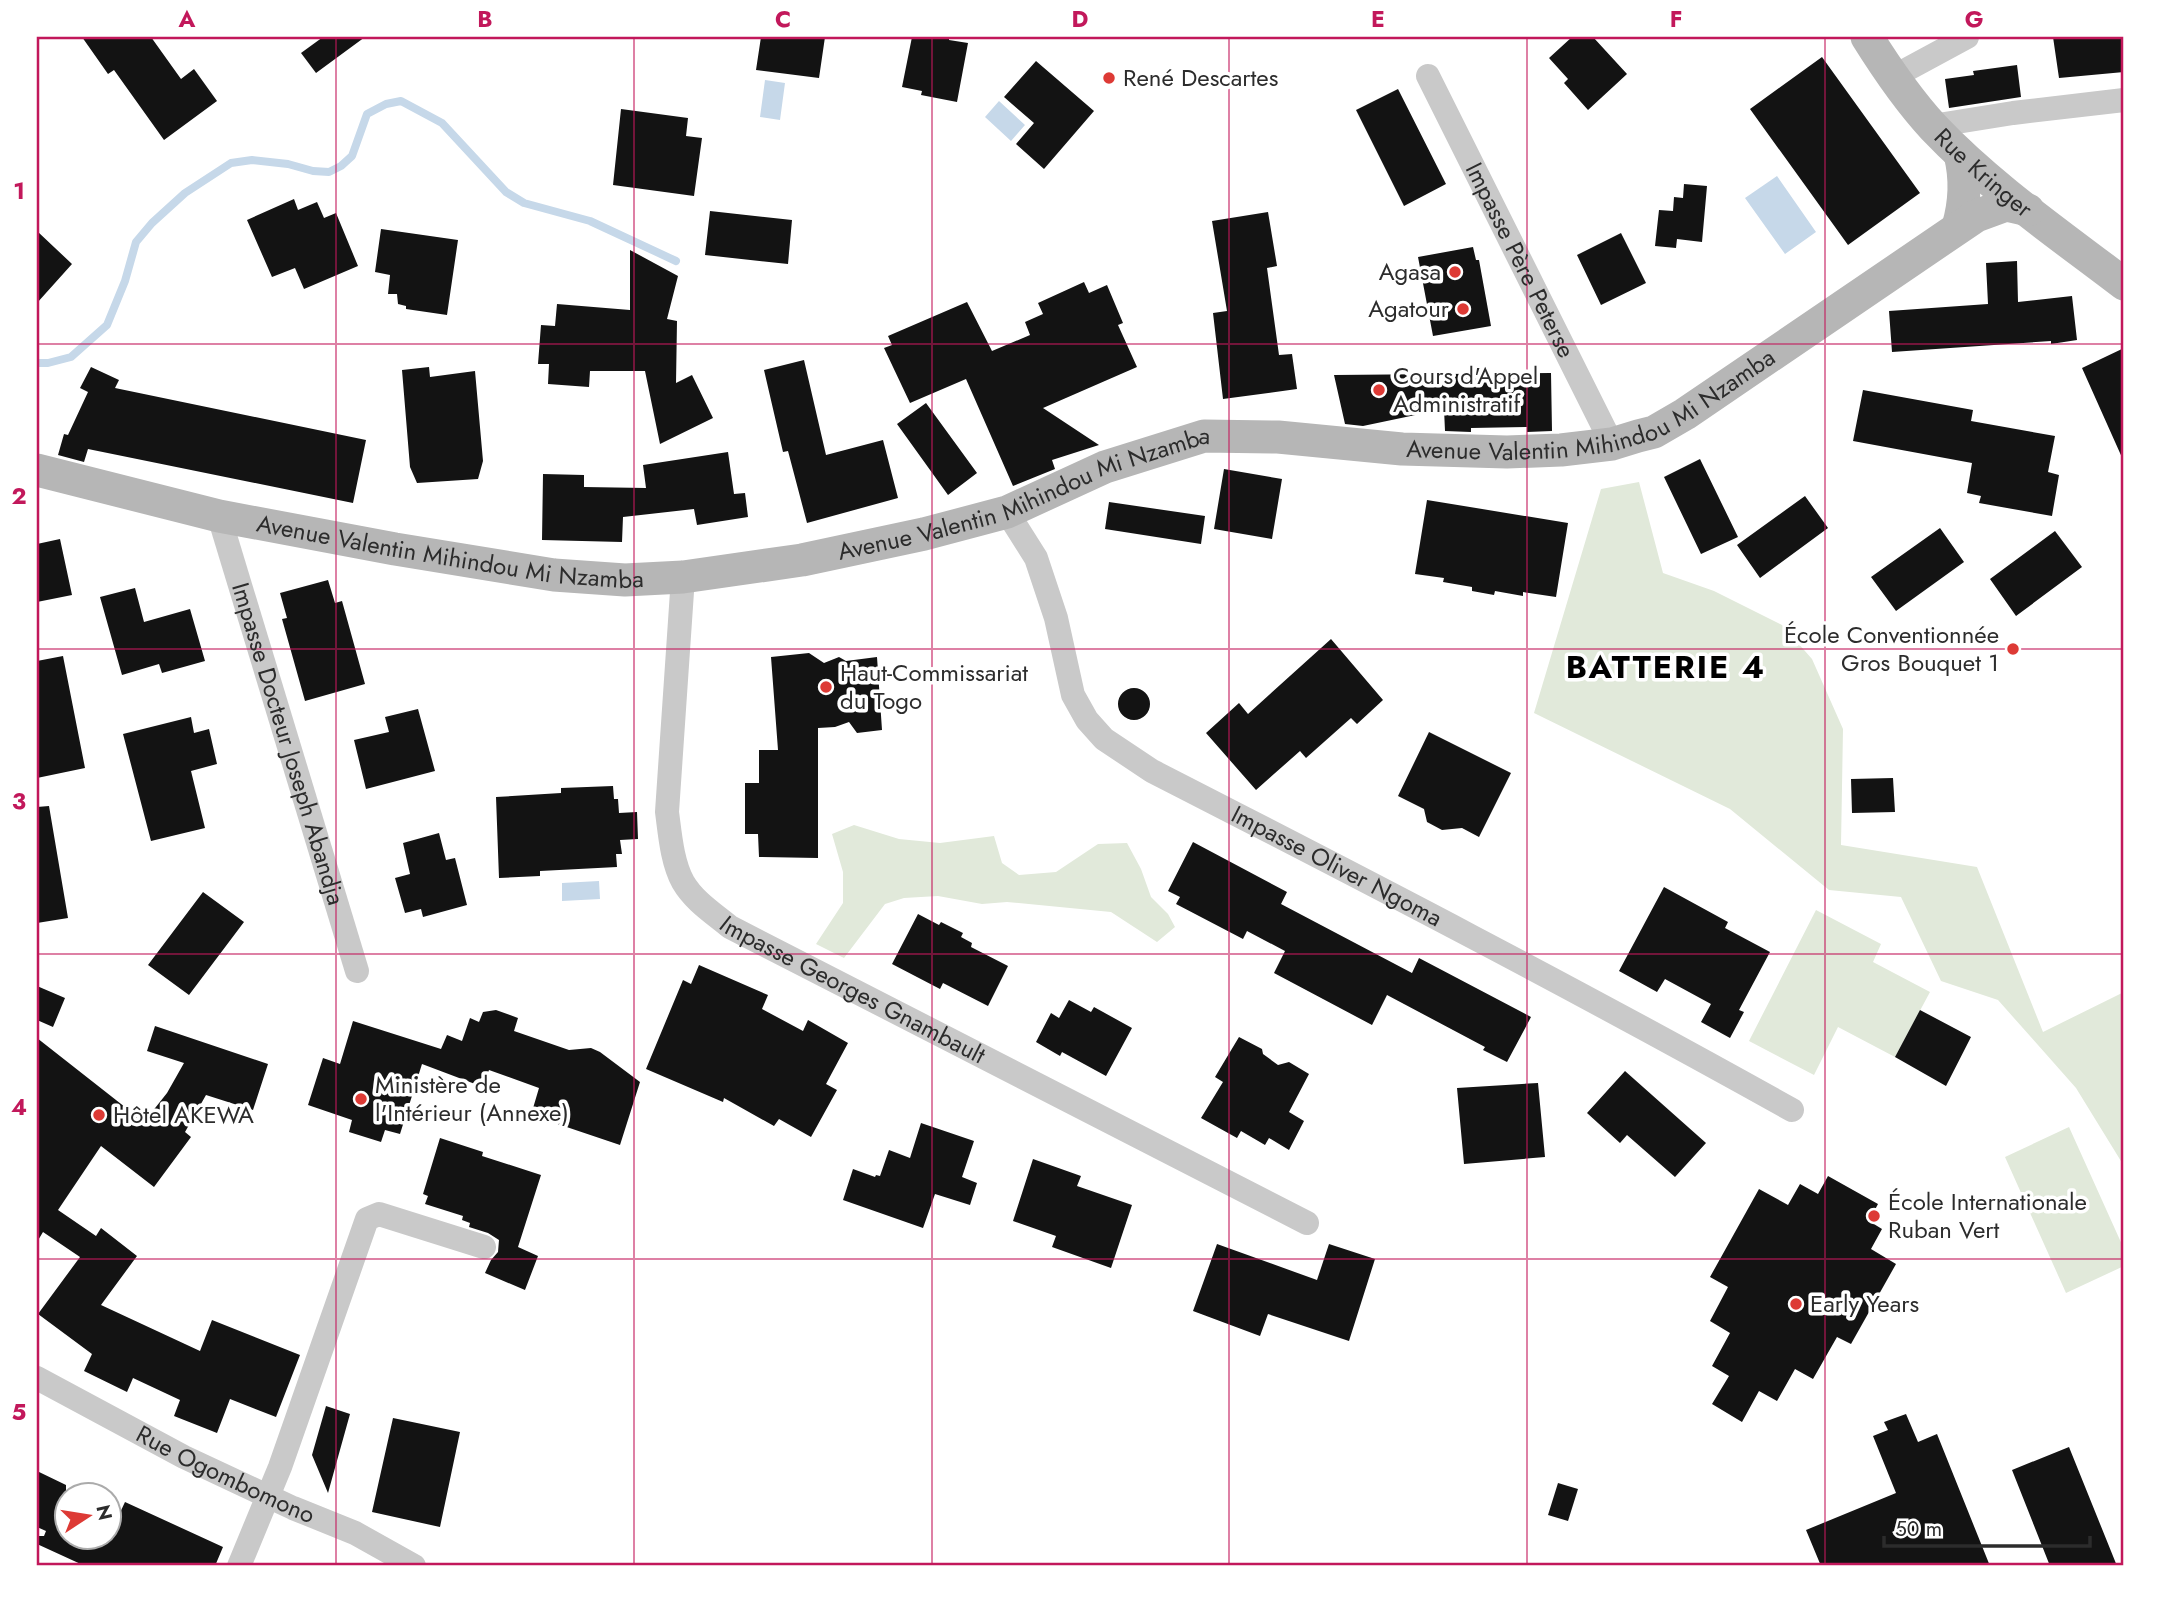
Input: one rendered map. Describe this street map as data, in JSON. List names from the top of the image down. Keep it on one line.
{"streets":{"street":["Rue Kringer","Impasse Père Peterse","Avenue Valentin Mihindou Mi Nzamba","Impasse Docteur Joseph Abandja","Impasse Oliver Ngoma","Impasse Georges Gnambault","Rue Ogombomono"]},"crossings":[["Rue Kringer","Avenue Valentin Mihindou Mi Nzamba"],["Impasse Père Peterse","Avenue Valentin Mihindou Mi Nzamba"],["Avenue Valentin Mihindou Mi Nzamba","Impasse Docteur Joseph Abandja"],["Avenue Valentin Mihindou Mi Nzamba","Impasse Oliver Ngoma"],["Avenue Valentin Mihindou Mi Nzamba","Impasse Georges Gnambault"]],"districts":["BATTERIE 4"],"places":["René Descartes","Agasa","Agatour","Cours d'Appel Administratif","École Conventionnée Gros Bouquet 1","Haut-Commissariat du Togo","Ministère de l'Intérieur (Annexe)","Hôtel AKEWA","École Internationale Ruban Vert","Early Years"],"scale_bar":"50 m","north":"right","grid":{"columns":["A","B","C","D","E","F","G"],"rows":["1","2","3","4","5"]}}
